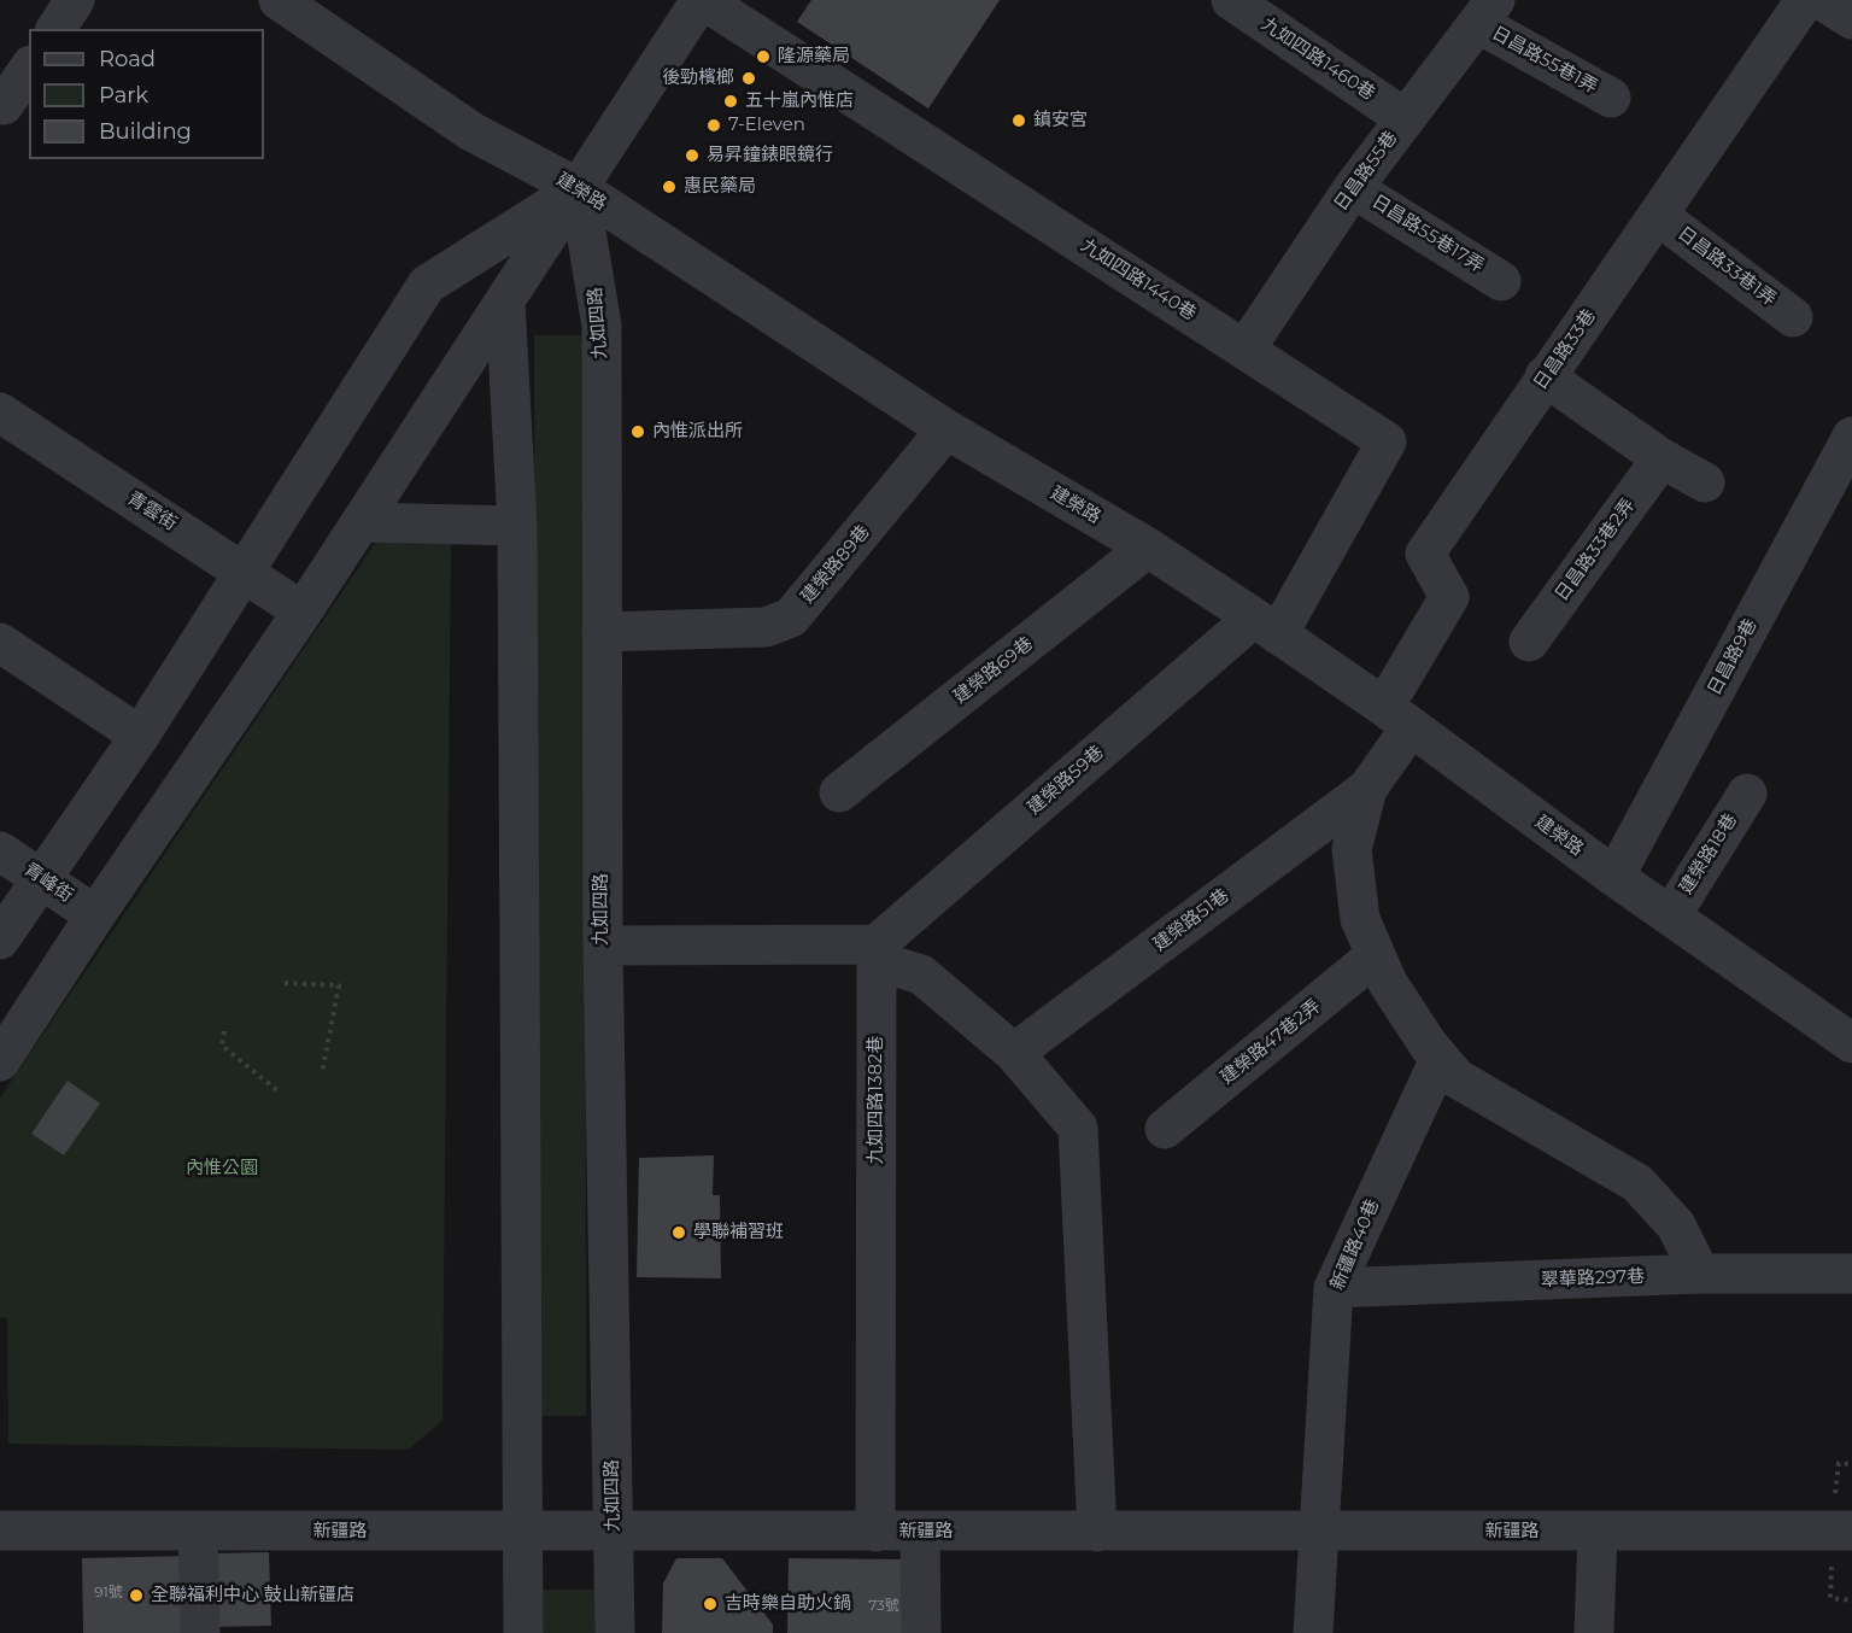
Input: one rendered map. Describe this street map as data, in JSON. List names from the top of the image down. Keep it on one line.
{"streets":{"street":["九如四路1460巷","日昌路55巷1弄","日昌路55巷","建榮路","日昌路55巷17弄","日昌路33巷1弄","九如四路1440巷","九如四路","日昌路33巷","青雲街","日昌路33巷2弄","建榮路89巷","日昌路9巷","建榮路69巷","建榮路59巷","建榮路18巷","青峰街","建榮路51巷","建榮路47巷2弄","九如四路1382巷","新疆路40巷","翠華路297巷","新疆路"]},"crossings":[["九如四路1460巷","日昌路55巷"],["日昌路55巷1弄","日昌路55巷"],["日昌路55巷","日昌路55巷17弄"],["日昌路55巷","九如四路1440巷"],["建榮路","九如四路1440巷"],["建榮路","九如四路"],["建榮路","日昌路33巷"],["建榮路","建榮路89巷"],["建榮路","日昌路9巷"],["建榮路","建榮路69巷"],["建榮路","建榮路59巷"],["建榮路","建榮路18巷"],["日昌路33巷1弄","日昌路33巷"],["九如四路1440巷","建榮路59巷"],["九如四路","建榮路89巷"],["九如四路","新疆路"],["建榮路59巷","九如四路1382巷"],["九如四路1382巷","新疆路"],["新疆路40巷","翠華路297巷"],["新疆路40巷","新疆路"]],"parks":["內惟公園"],"places":["隆源藥局","後勁檳榔","五十嵐內惟店","鎮安宮","7-Eleven","易昇鐘錶眼鏡行","惠民藥局","內惟派出所","學聯補習班","全聯福利中心 鼓山新疆店","吉時樂自助火鍋"],"house_numbers":["91號","73號"],"legend":["Road","Park","Building"]}
